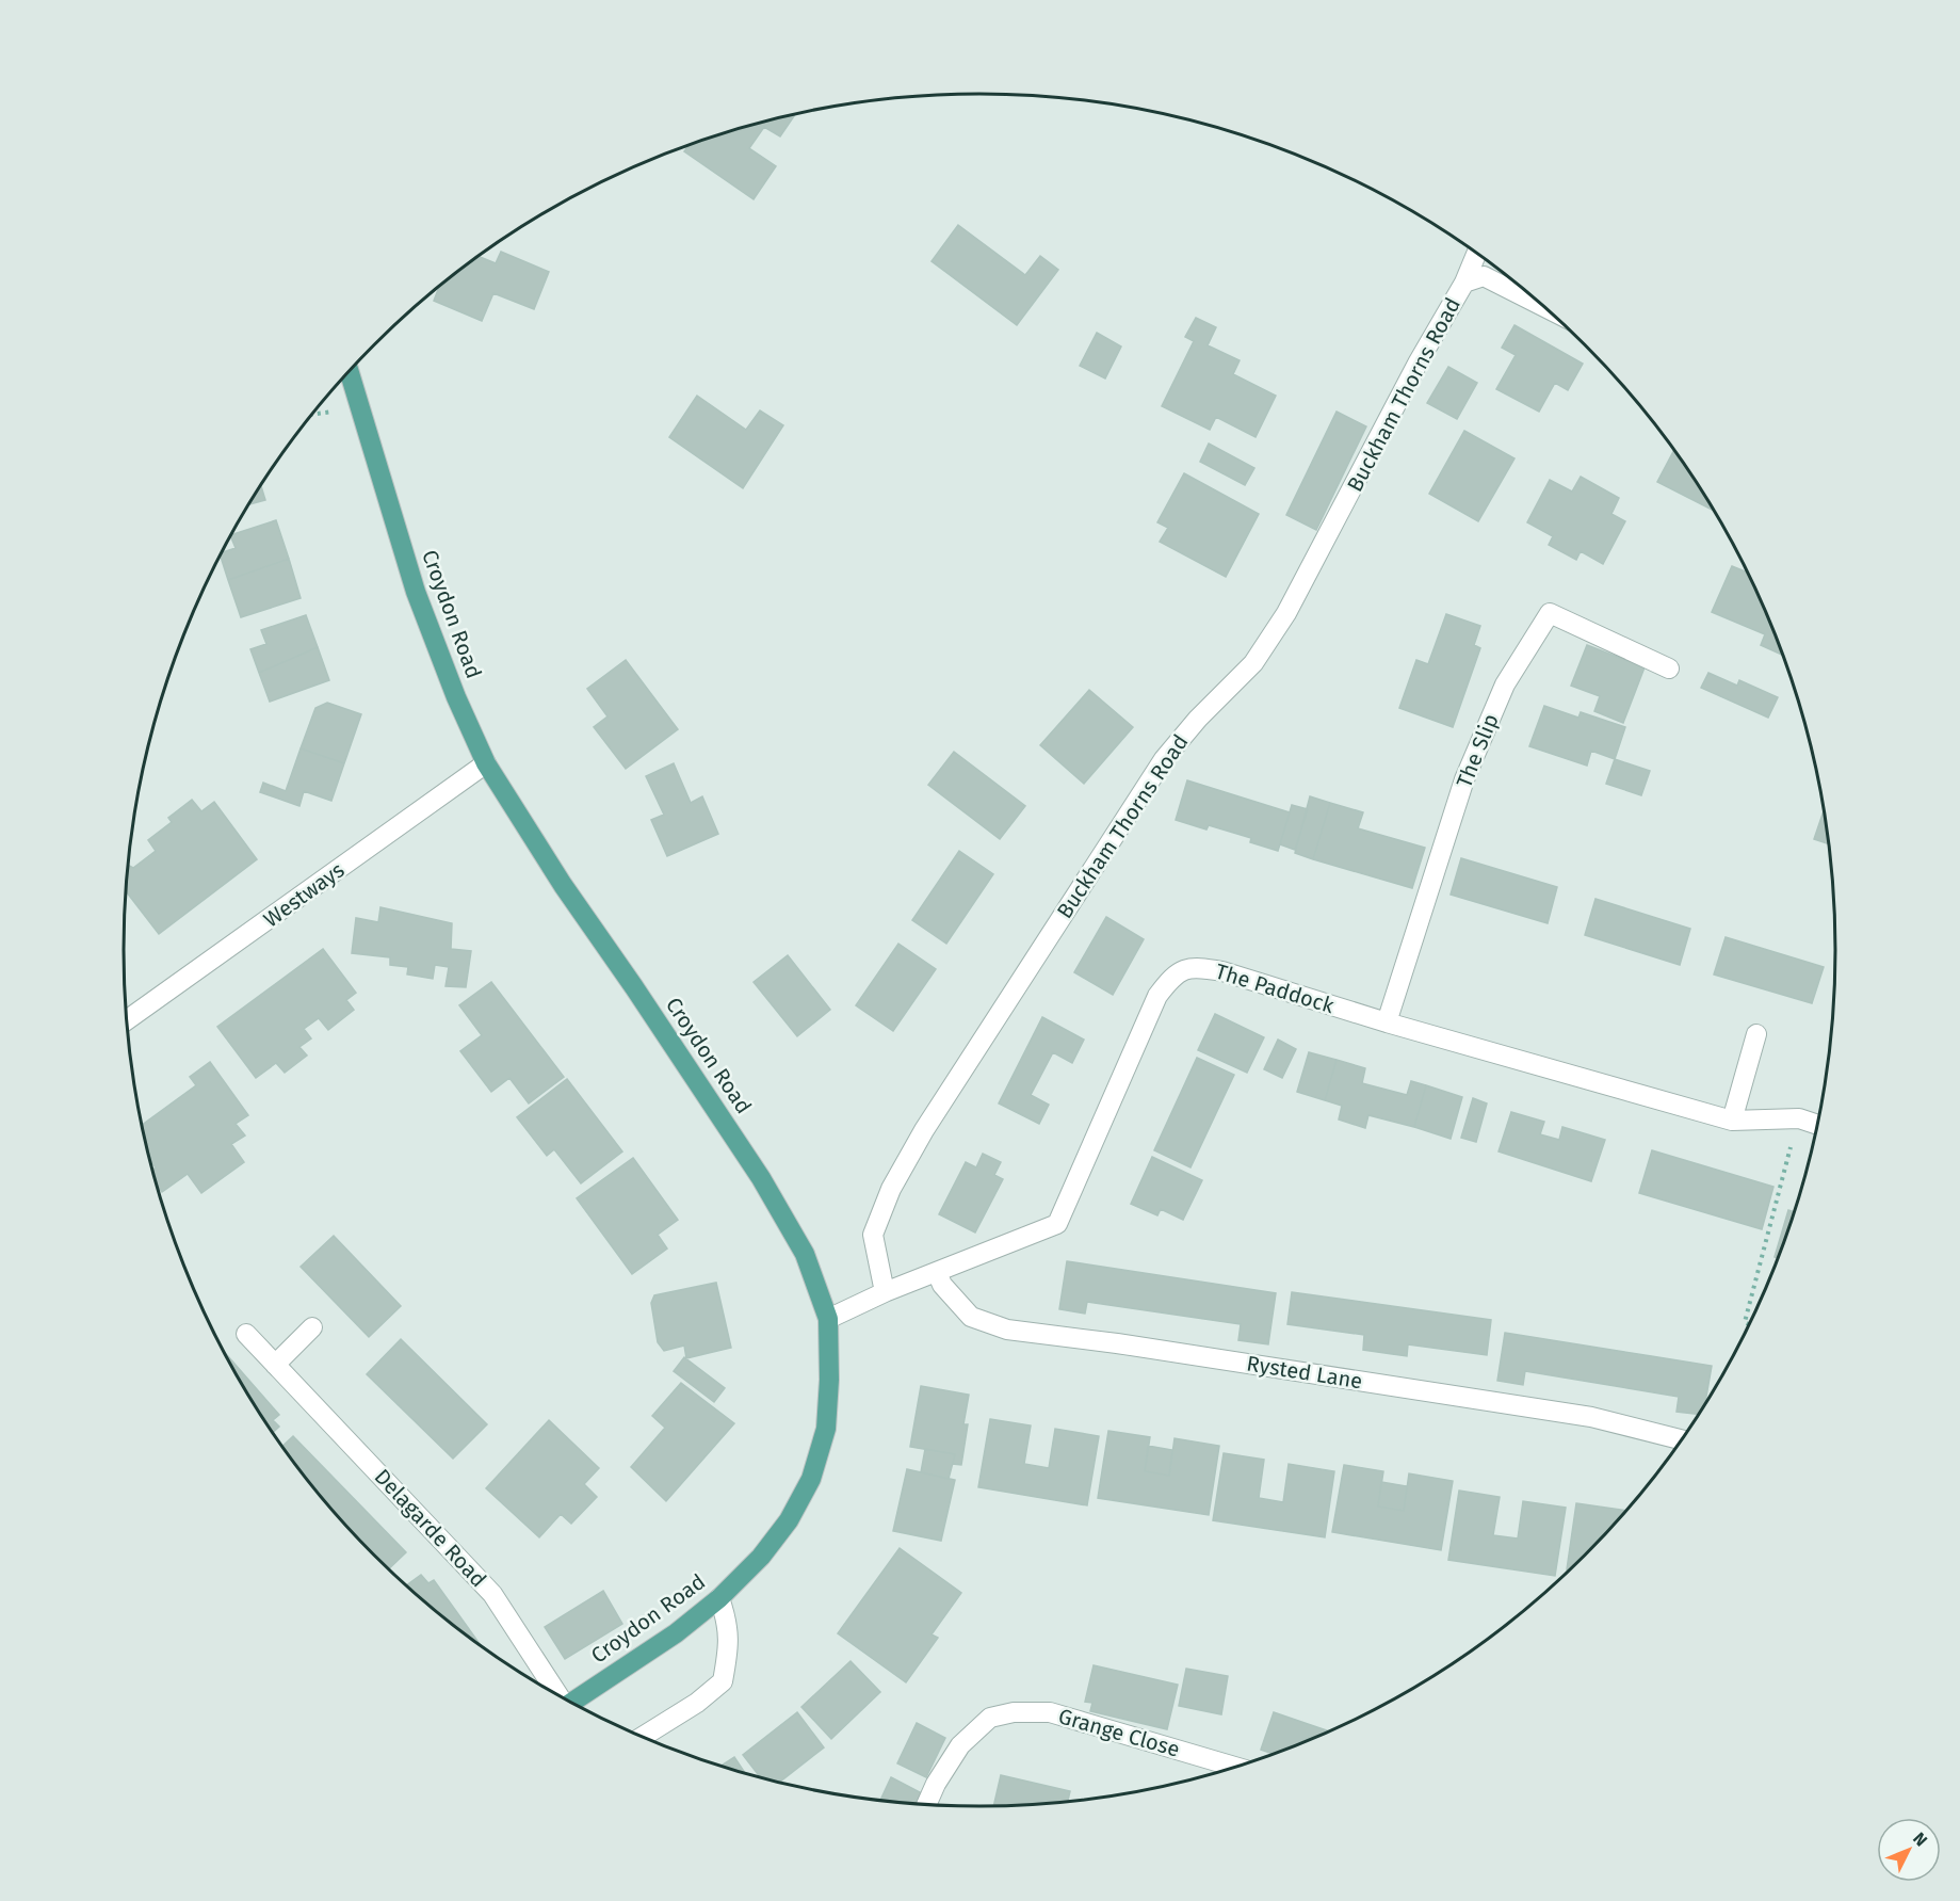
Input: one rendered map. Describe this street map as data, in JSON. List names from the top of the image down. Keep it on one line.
{"streets":{"main road":["Croydon Road"],"street":["Buckham Thorns Road","The Slip","Westways","The Paddock","Rysted Lane","Delagarde Road","Grange Close"]},"crossings":[["Buckham Thorns Road","The Paddock"],["Croydon Road","Westways"],["Croydon Road","The Paddock"],["The Slip","The Paddock"],["The Paddock","Rysted Lane"]],"north":"top right"}
